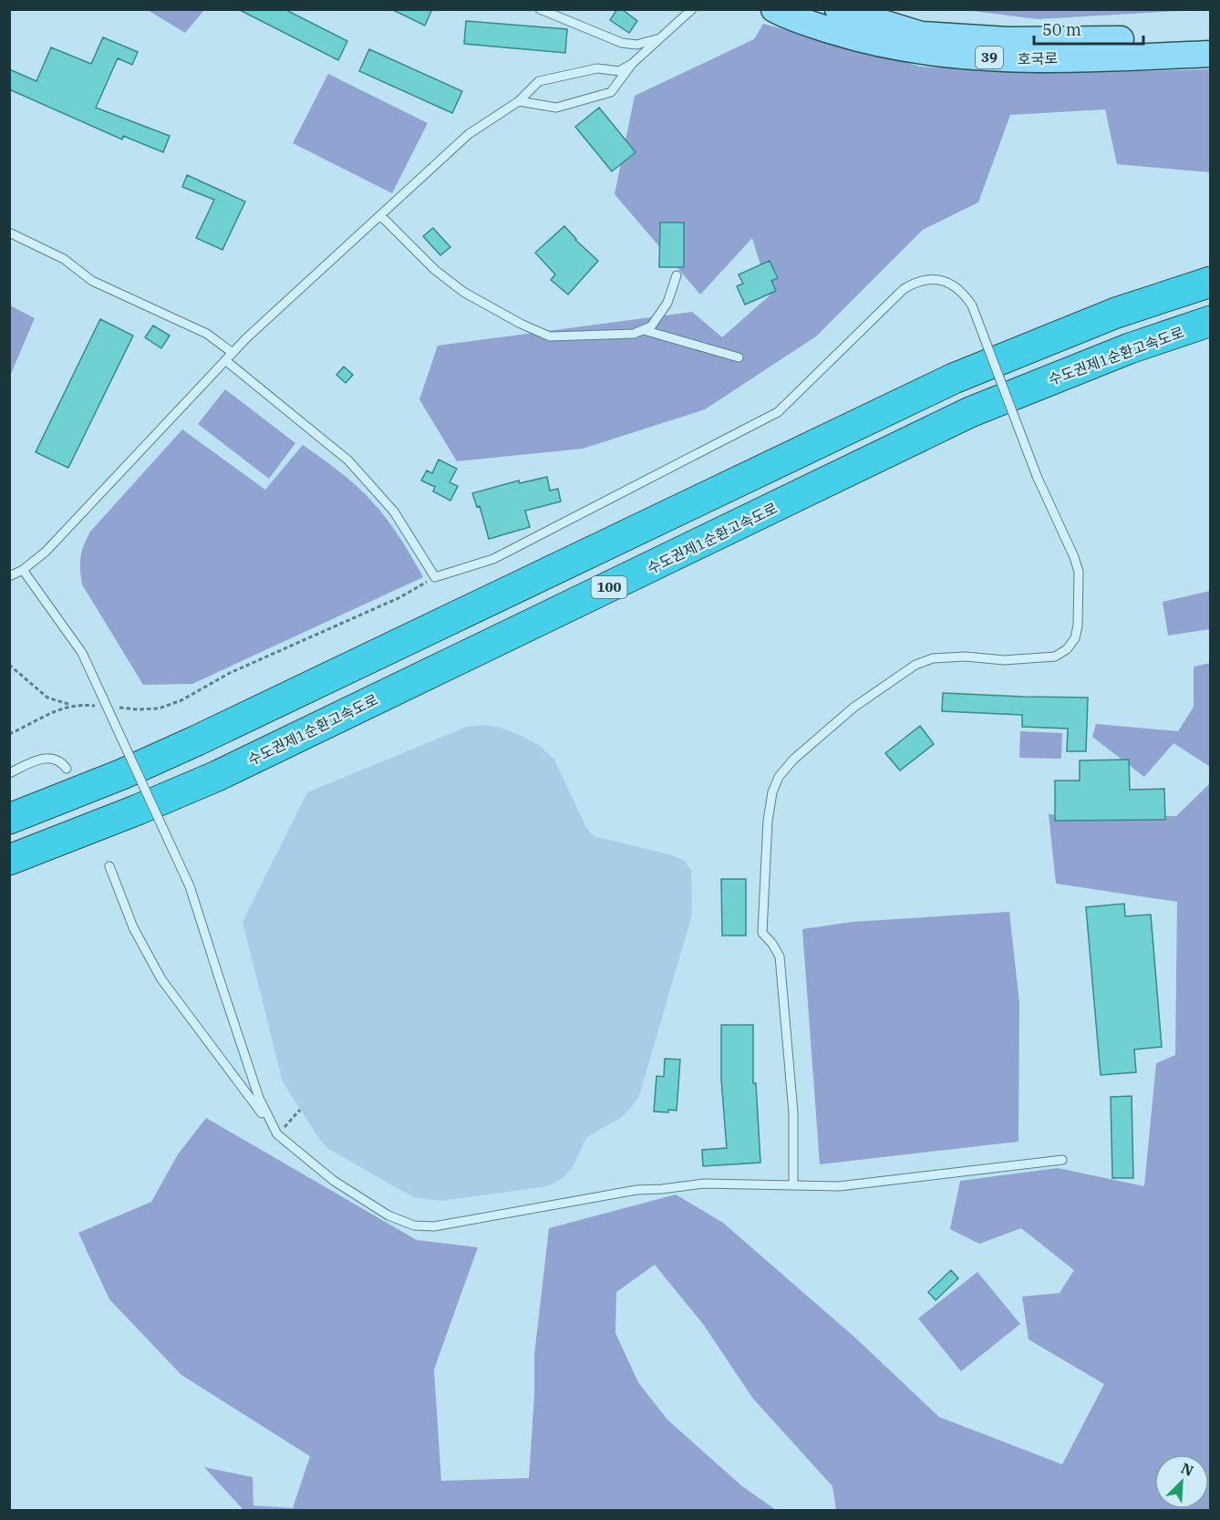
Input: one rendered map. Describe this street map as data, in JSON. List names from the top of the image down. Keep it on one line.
{"streets":{"highway":["수도권제1순환고속도로","100"],"main road":["39","호국로"]},"scale_bar":"50 m","north":"top right"}
